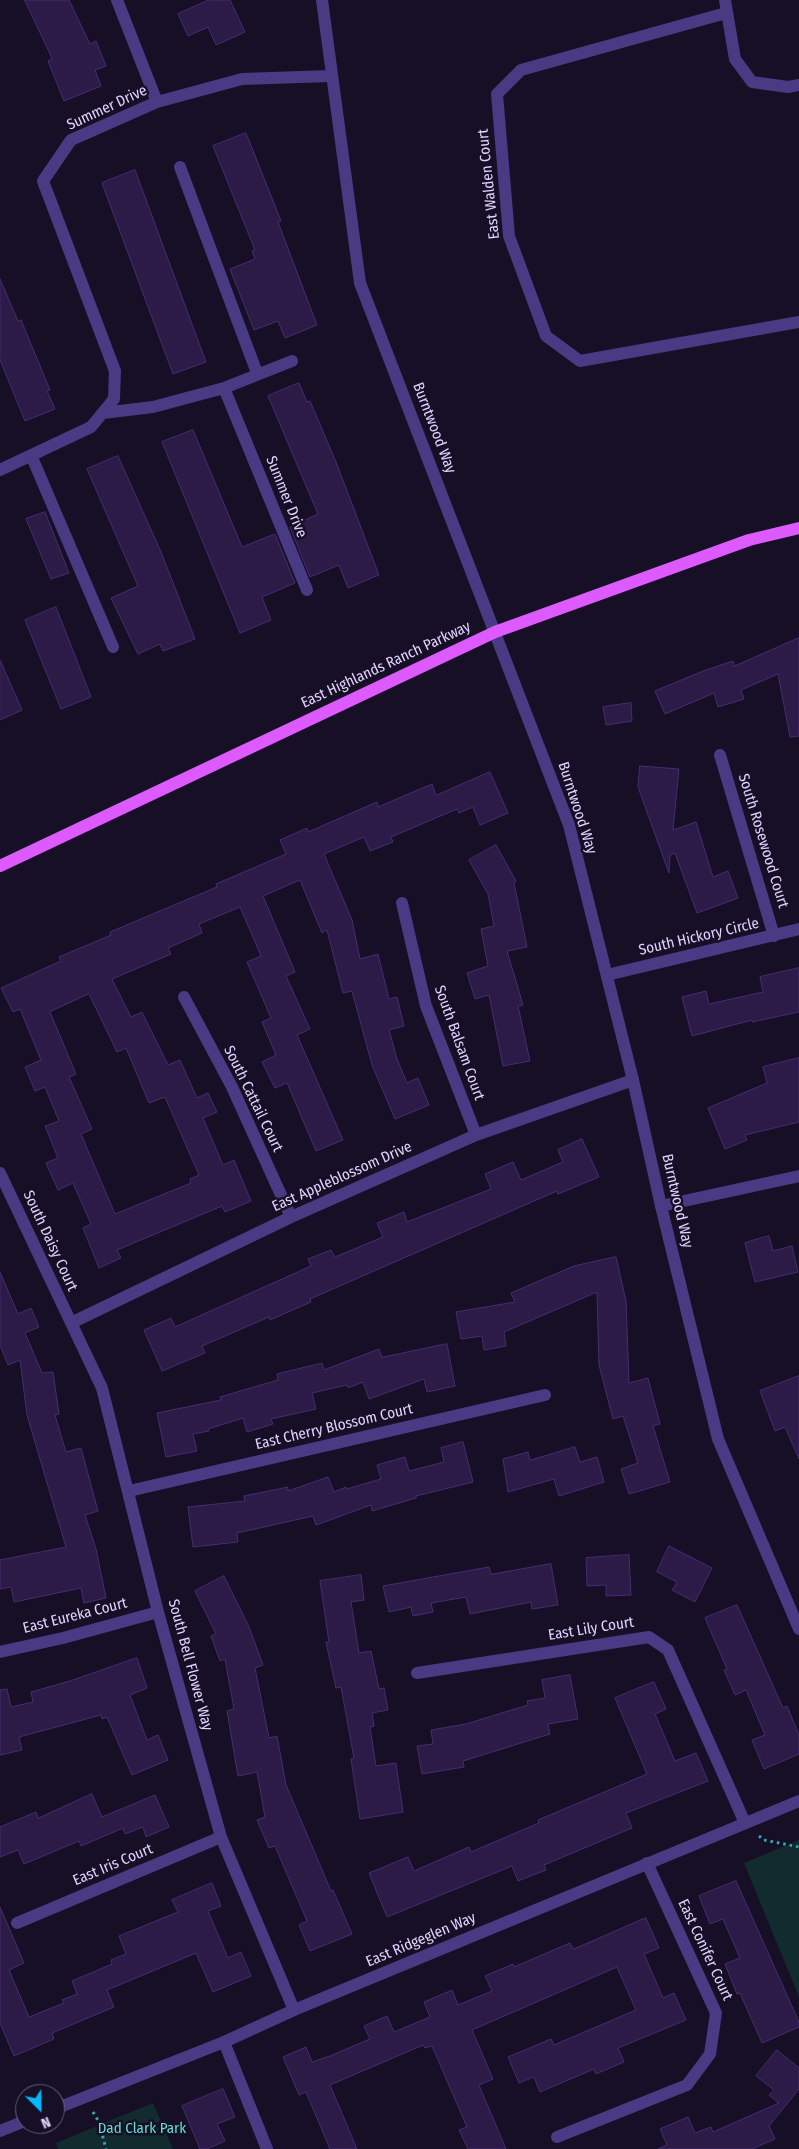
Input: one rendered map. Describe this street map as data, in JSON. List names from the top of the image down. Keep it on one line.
{"streets":{"main road":["East Highlands Ranch Parkway"],"street":["Summer Drive","East Walden Court","Burntwood Way","South Rosewood Court","South Hickory Circle","South Balsam Court","South Cattail Court","East Appleblossom Drive","South Daisy Court","East Cherry Blossom Court","East Eureka Court","East Lily Court","South Bell Flower Way","East Iris Court","East Ridgeglen Way","East Conifer Court"]},"crossings":[["Summer Drive","Burntwood Way"],["Burntwood Way","East Highlands Ranch Parkway"],["Burntwood Way","South Hickory Circle"],["Burntwood Way","East Appleblossom Drive"],["South Rosewood Court","South Hickory Circle"],["South Balsam Court","East Appleblossom Drive"],["South Cattail Court","East Appleblossom Drive"],["East Appleblossom Drive","South Daisy Court"],["East Appleblossom Drive","South Bell Flower Way"],["South Daisy Court","South Bell Flower Way"],["East Cherry Blossom Court","South Bell Flower Way"],["East Eureka Court","South Bell Flower Way"],["East Lily Court","East Ridgeglen Way"],["South Bell Flower Way","East Iris Court"],["South Bell Flower Way","East Ridgeglen Way"],["East Ridgeglen Way","East Conifer Court"]],"parks":["Dad Clark Park"],"north":"bottom right"}
